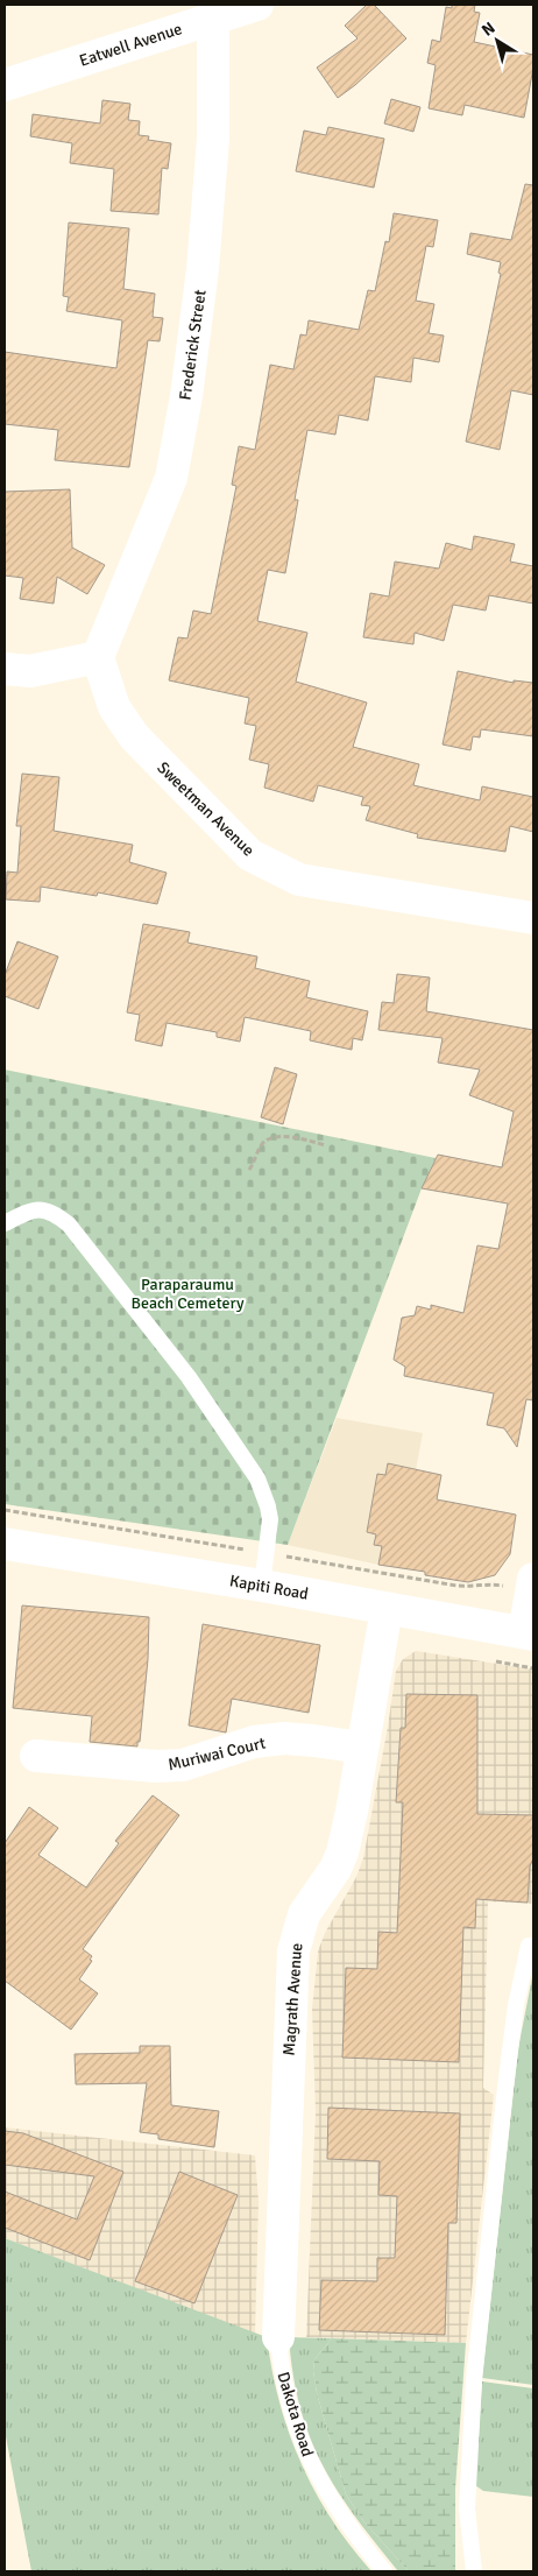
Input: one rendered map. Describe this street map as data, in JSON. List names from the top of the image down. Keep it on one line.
{"streets":{"street":["Eatwell Avenue","Frederick Street","Sweetman Avenue","Kapiti Road","Muriwai Court","Magrath Avenue"],"lane":["Dakota Road"]},"crossings":[["Eatwell Avenue","Frederick Street"],["Frederick Street","Sweetman Avenue"],["Kapiti Road","Magrath Avenue"],["Muriwai Court","Magrath Avenue"],["Magrath Avenue","Dakota Road"]],"parks":["Paraparaumu Beach Cemetery"],"north":"top left"}
